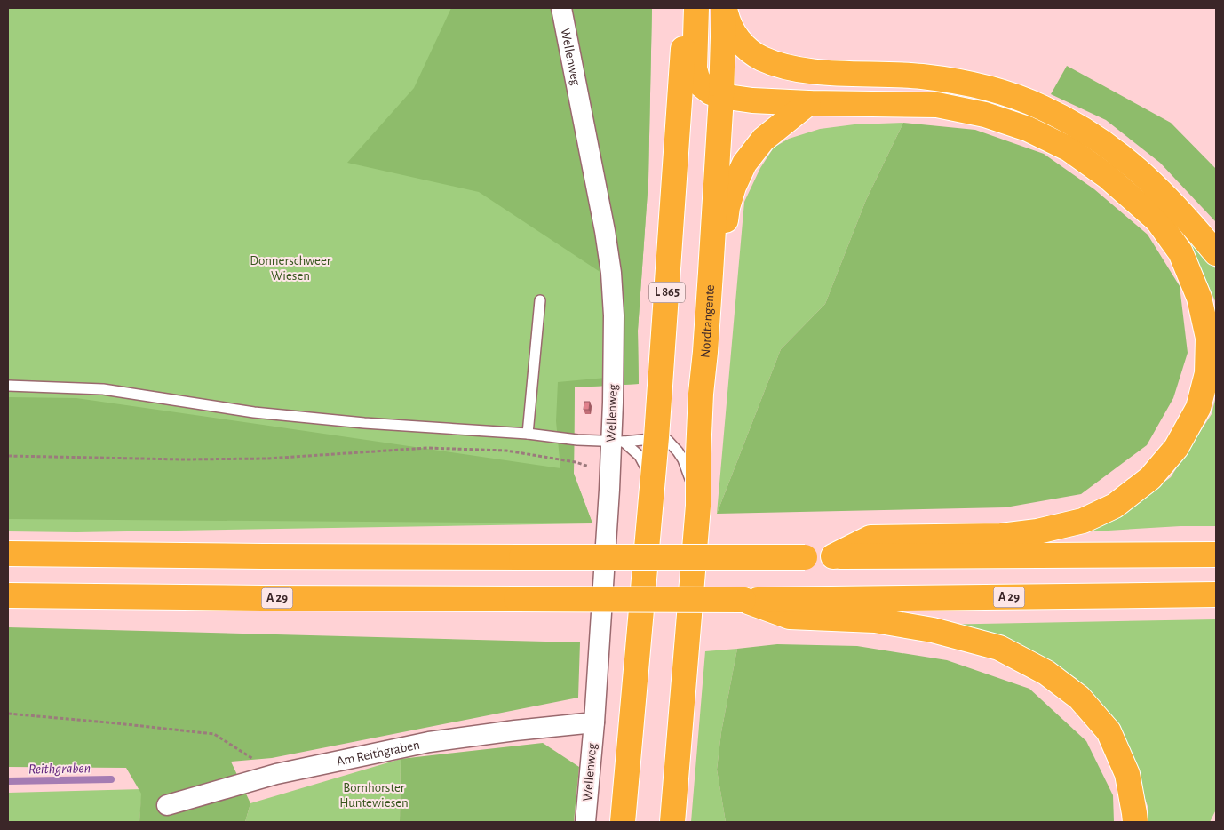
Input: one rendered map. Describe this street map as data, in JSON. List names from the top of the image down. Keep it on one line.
{"streets":{"highway":["L 865","Nordtangente","A 29"],"street":["Wellenweg","Am Reithgraben"]},"crossings":[["Wellenweg","Am Reithgraben"]],"water":["Reithgraben"],"parks":["Donnerschweer Wiesen","Bornhorster Huntewiesen"]}
